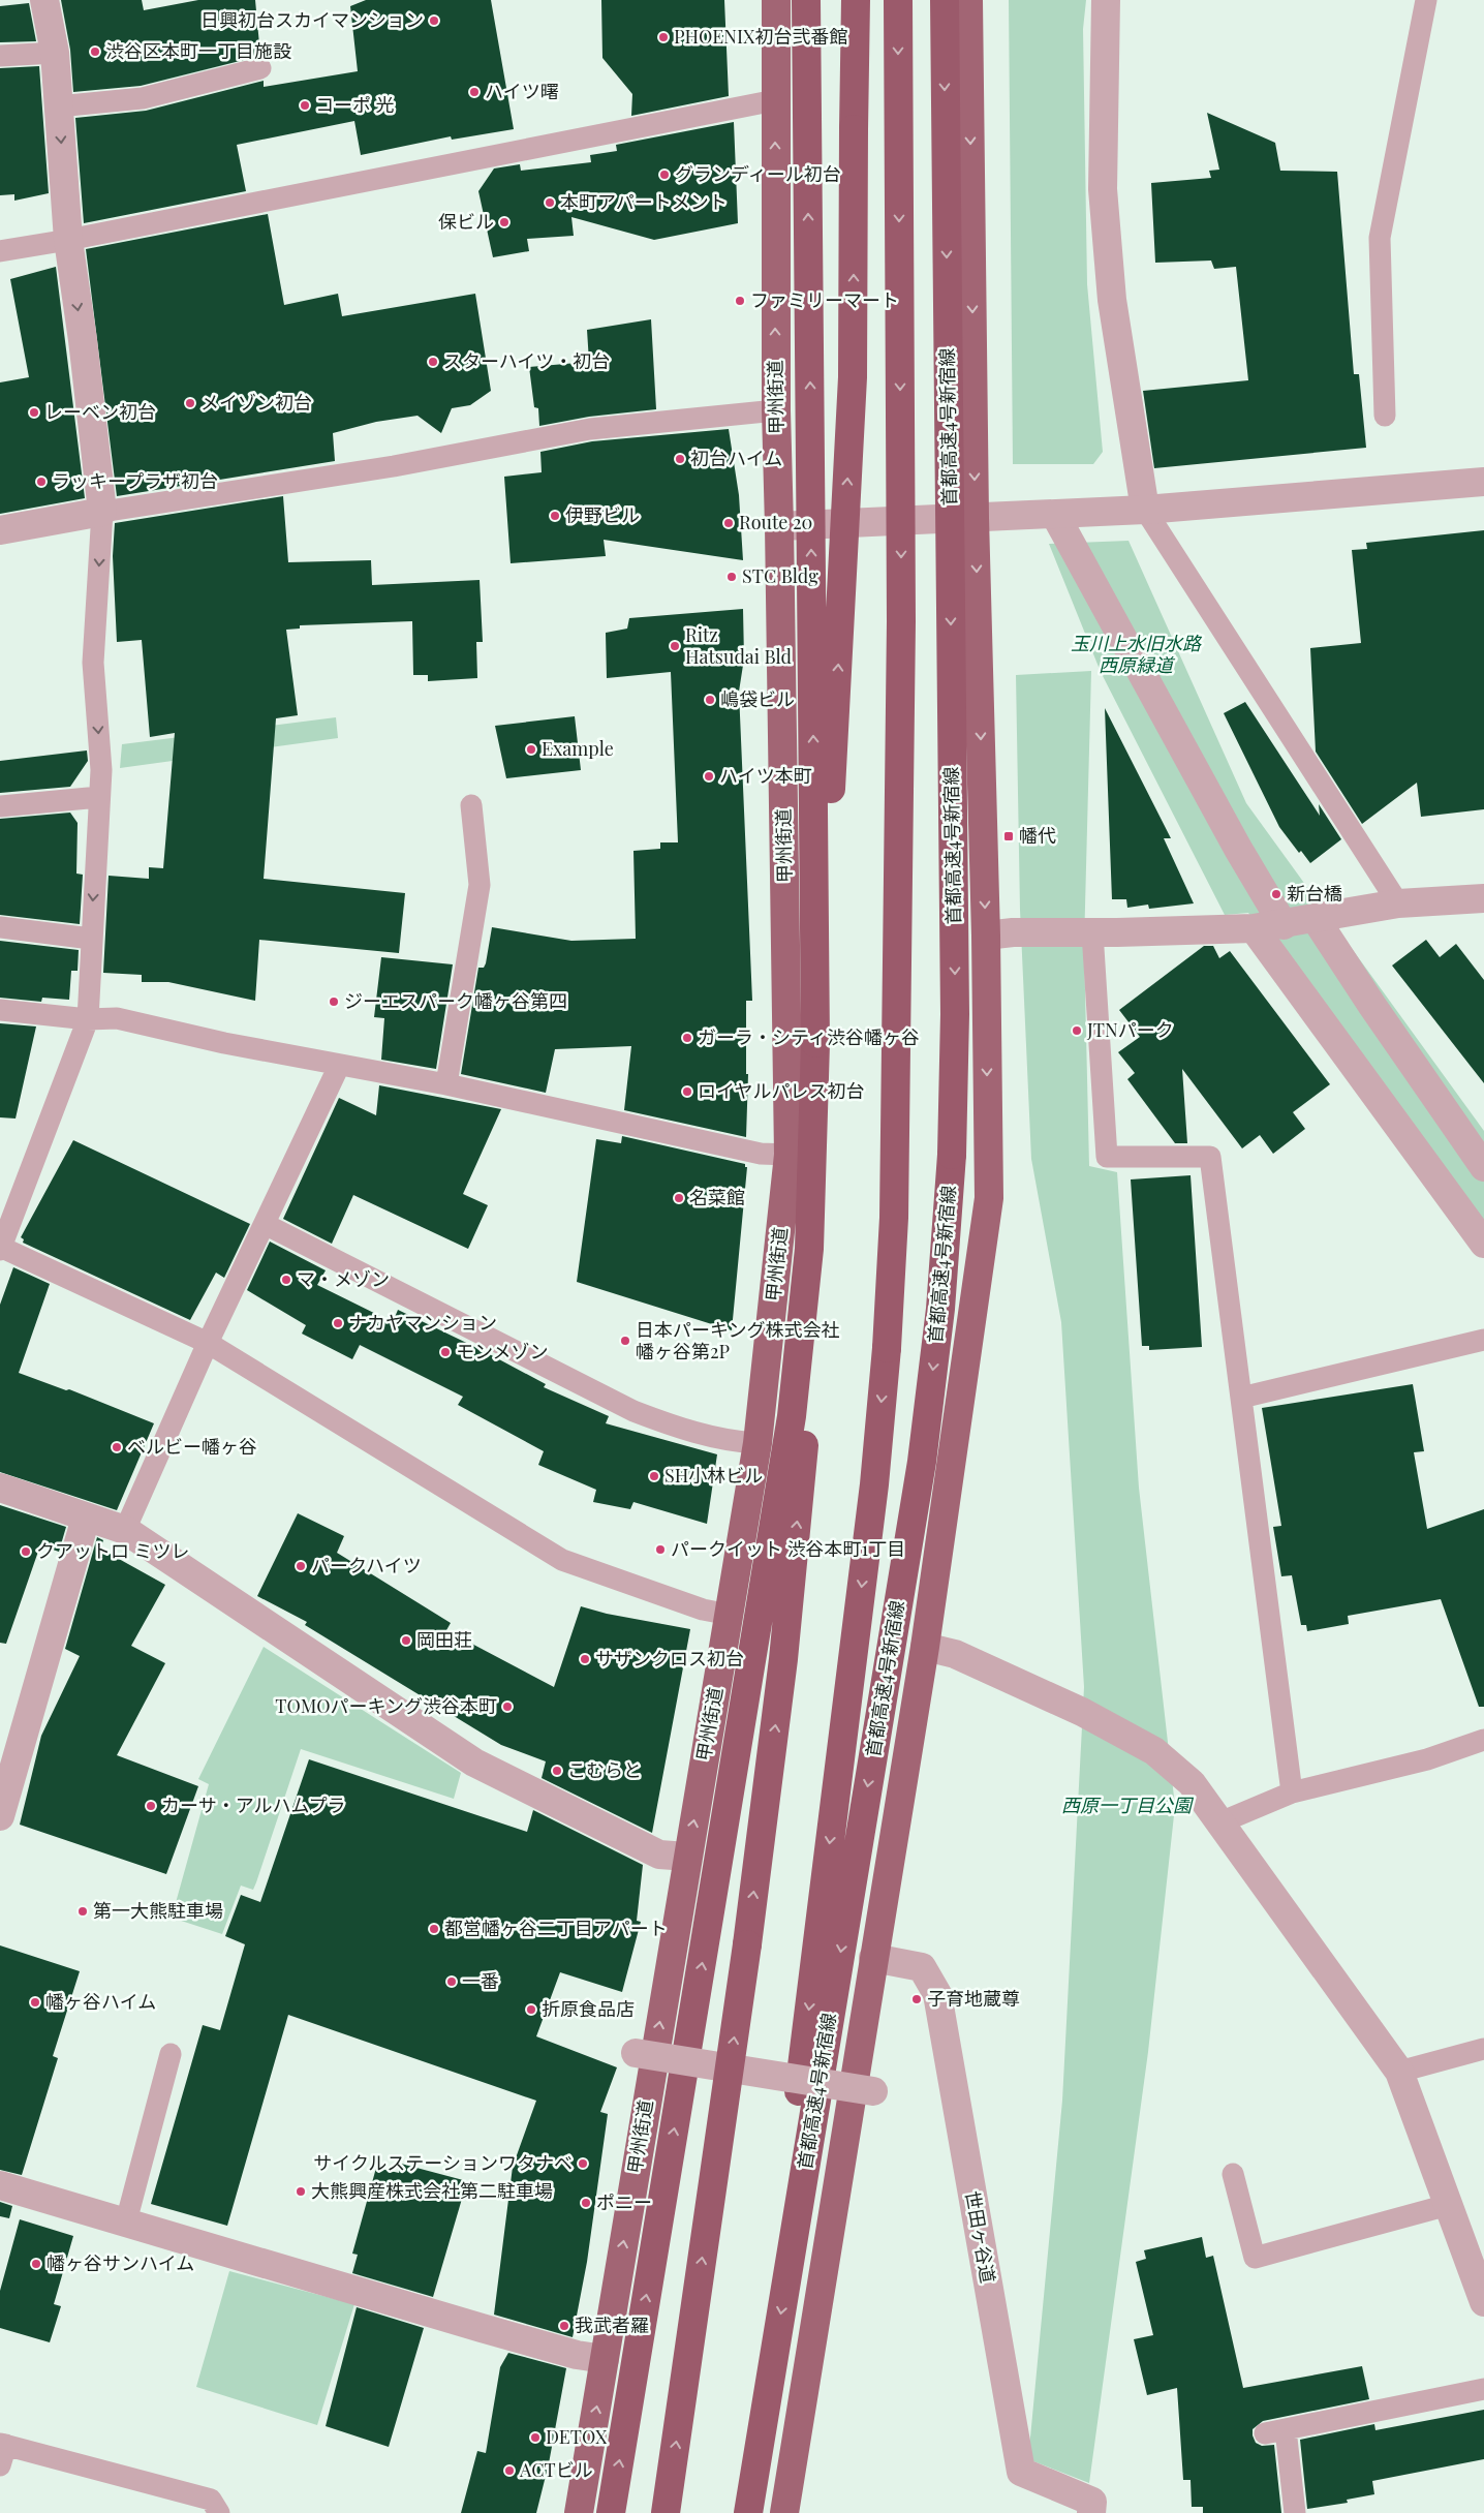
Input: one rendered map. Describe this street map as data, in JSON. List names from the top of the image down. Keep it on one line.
{"streets":{"highway":["甲州街道","首都高速4号新宿線"],"street":["世田ヶ谷道"]},"parks":["玉川上水旧水路 西原緑道","西原一丁目公園"],"places":{"other":["日興初台スカイマンション","PHOENIX初台弐番館","渋谷区本町一丁目施設","ハイツ曙","コーポ 光","グランディール初台","本町アパートメント","保ビル","ファミリーマート","スターハイツ・初台","メイゾン初台","レーベン初台","初台ハイム","ラッキープラザ初台","伊野ビル","Route 20","STC Bldg","Ritz Hatsudai Bld","嶋袋ビル","Example","ハイツ本町","新台橋","ジーエスパーク幡ヶ谷第四","JTNパーク","ガーラ・シティ渋谷幡ヶ谷","ロイヤルパレス初台","名菜館","マ・メゾン","ナカヤマンション","日本パーキング株式会社 幡ヶ谷第2P","モンメゾン","ベルビー幡ヶ谷","SH小林ビル","パークイット 渋谷本町1丁目","クアットロ ミツレ","パークハイツ","岡田荘","サザンクロス初台","TOMOパーキング渋谷本町","こむらと","カーサ・アルハムプラ","第一大熊駐車場","都営幡ヶ谷二丁目アパート","一番","子育地蔵尊","幡ヶ谷ハイム","折原食品店","サイクルステーションワタナベ","大熊興産株式会社第二駐車場","ポニー","幡ヶ谷サンハイム","我武者羅","DETOX","ACTビル"],"transit":["幡代"]}}
